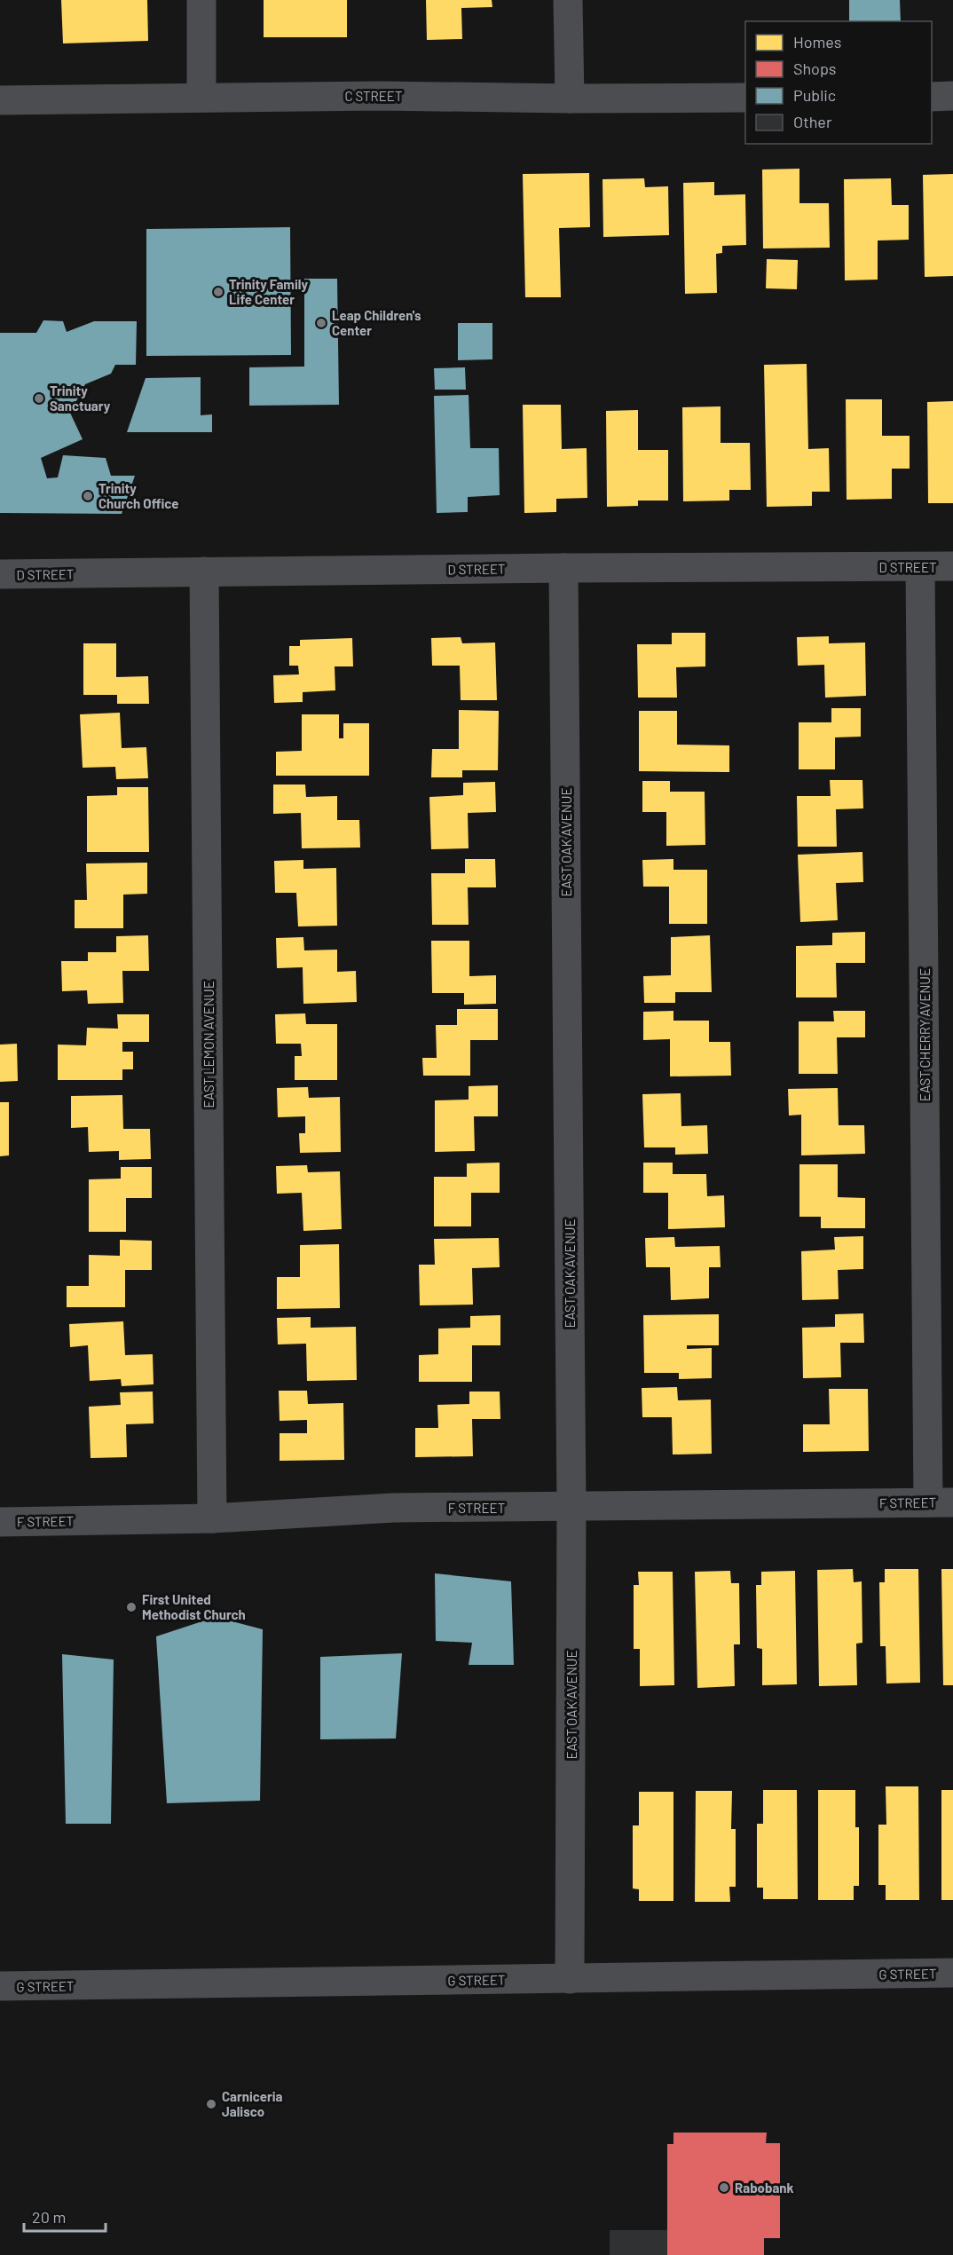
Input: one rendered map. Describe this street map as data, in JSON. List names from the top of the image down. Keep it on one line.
{"streets":{"street":["C STREET","D STREET","EAST OAK AVENUE","EAST CHERRY AVENUE","EAST LEMON AVENUE","F STREET","G STREET"]},"crossings":[["D STREET","EAST OAK AVENUE"],["D STREET","EAST CHERRY AVENUE"],["D STREET","EAST LEMON AVENUE"],["EAST OAK AVENUE","F STREET"],["EAST OAK AVENUE","G STREET"],["EAST CHERRY AVENUE","F STREET"],["EAST LEMON AVENUE","F STREET"]],"places":["Trinity Family Life Center","Leap Children's Center","Trinity Sanctuary","Trinity Church Office","First United Methodist Church","Carniceria Jalisco","Rabobank"],"legend":["Homes","Shops","Public","Other"],"scale_bar":"20 m"}
